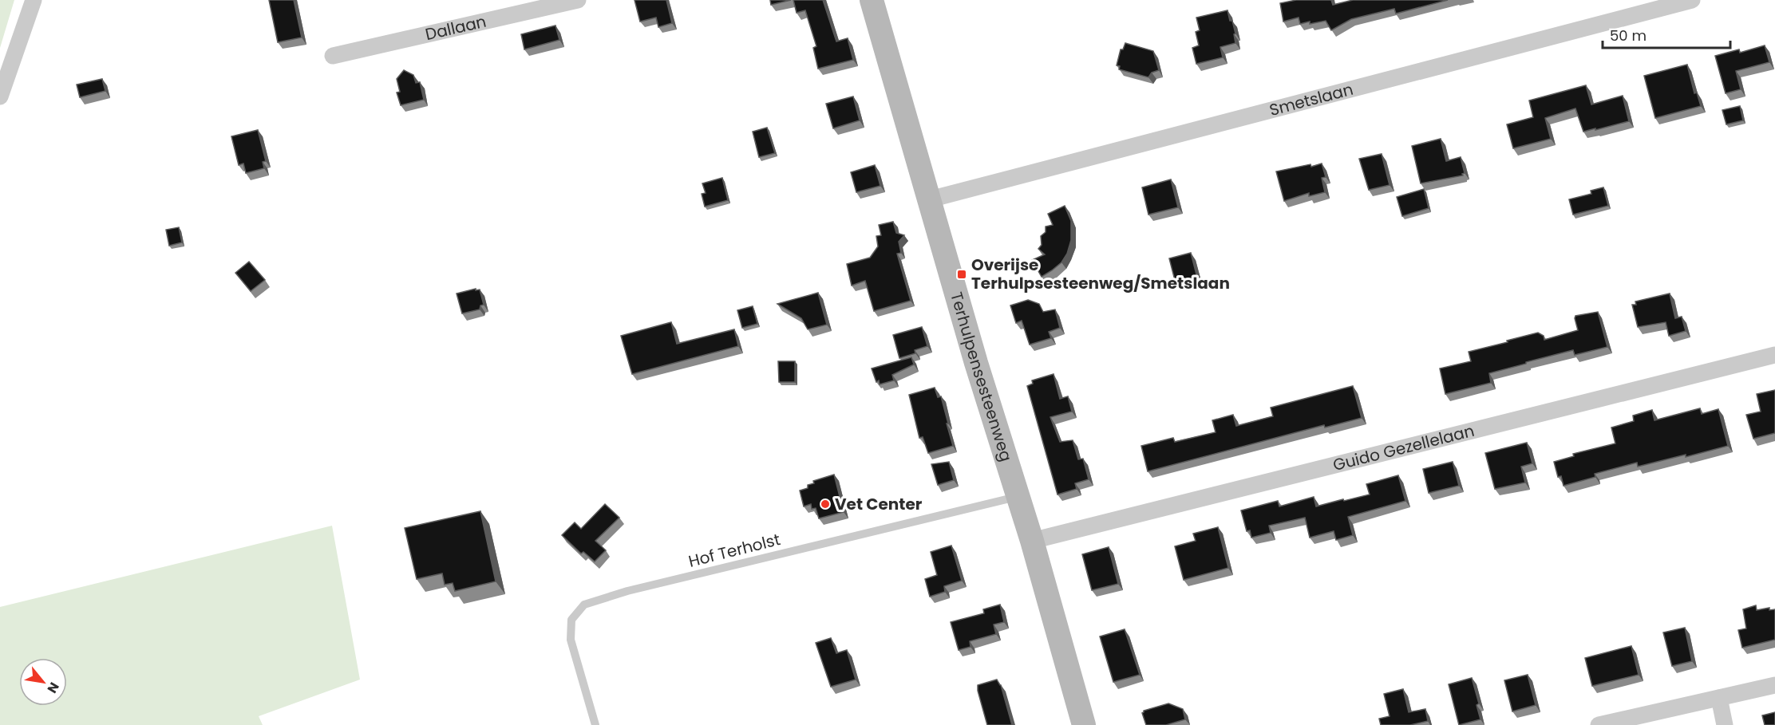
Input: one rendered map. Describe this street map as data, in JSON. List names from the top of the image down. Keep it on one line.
{"streets":{"main road":["Terhulpensesteenweg"],"street":["Dallaan","Smetslaan","Guido Gezellelaan"],"lane":["Hof Terholst"]},"crossings":[["Smetslaan","Terhulpensesteenweg"],["Terhulpensesteenweg","Guido Gezellelaan"],["Terhulpensesteenweg","Hof Terholst"]],"places":{"transit":["Overijse Terhulpsesteenweg/Smetslaan"],"other":["Vet Center"]},"scale_bar":"50 m","north":"bottom right"}
